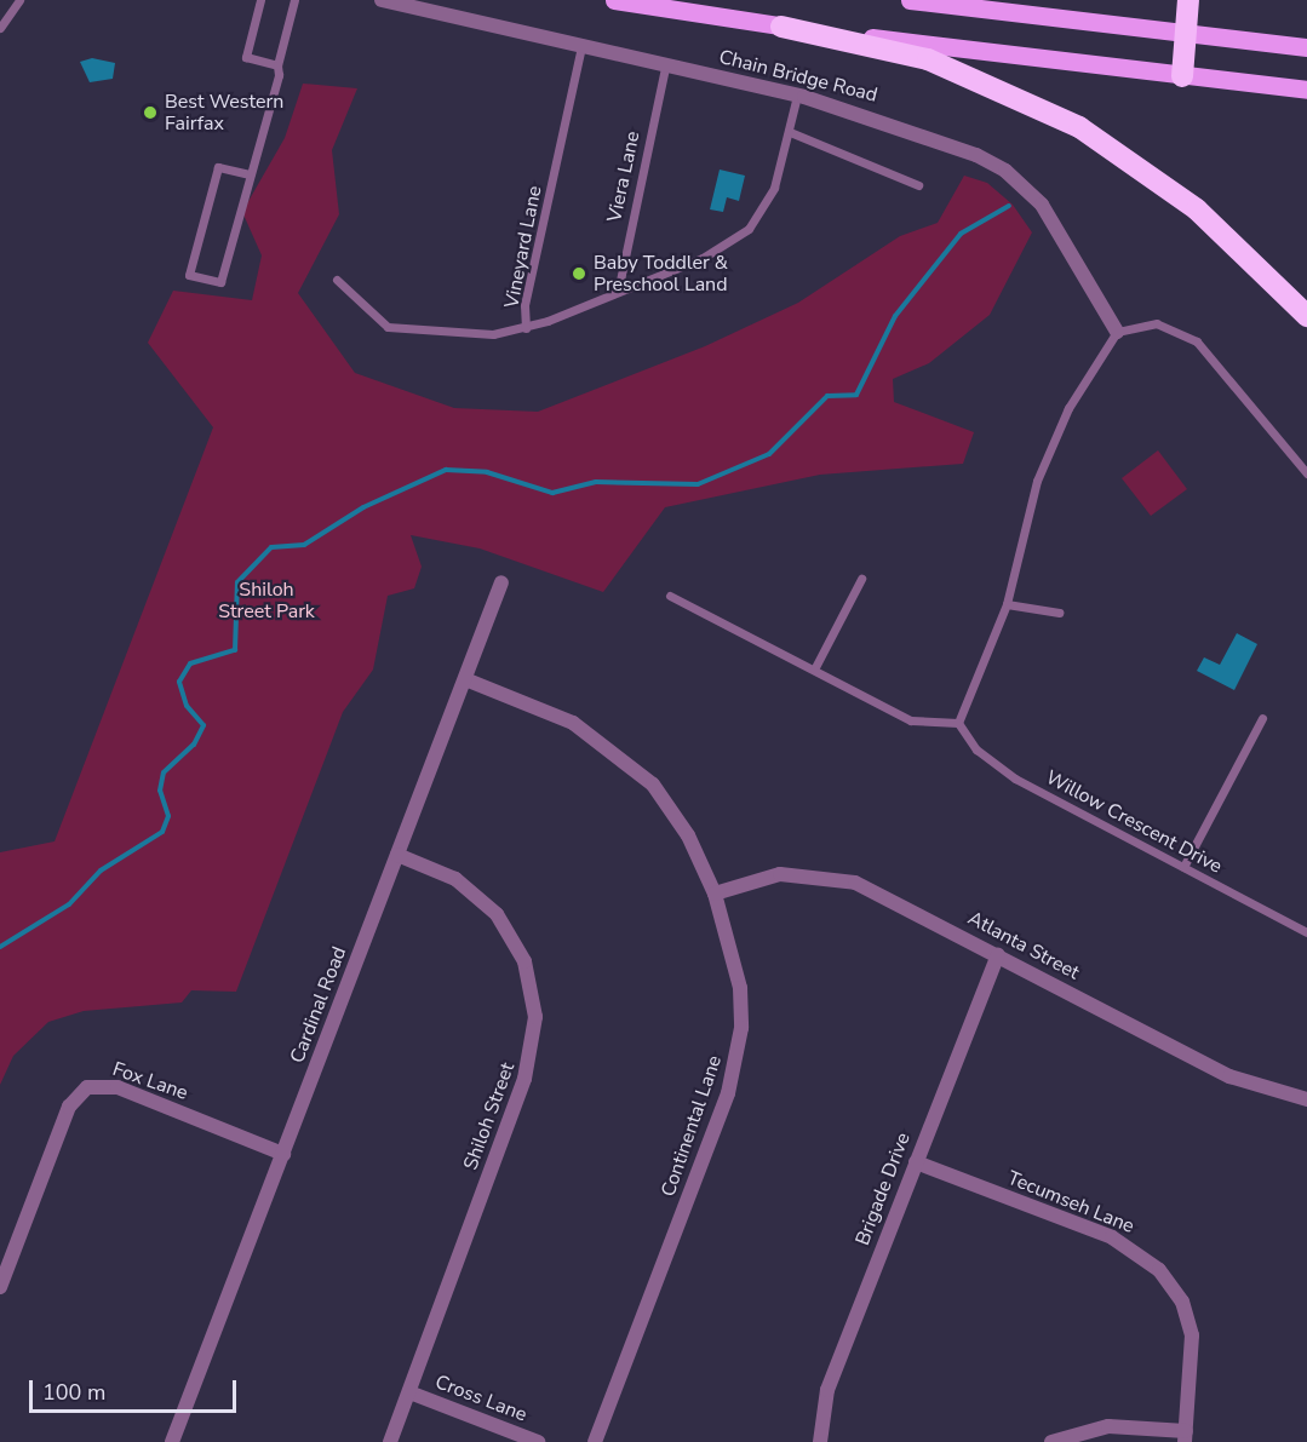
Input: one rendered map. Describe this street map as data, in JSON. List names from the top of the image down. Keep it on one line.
{"streets":{"main road":["Chain Bridge Road"],"street":["Atlanta Street","Cardinal Road","Fox Lane","Shiloh Street","Continental Lane","Brigade Drive","Tecumseh Lane","Cross Lane"],"lane":["Viera Lane","Vineyard Lane","Willow Crescent Drive"]},"crossings":[["Chain Bridge Road","Viera Lane"],["Chain Bridge Road","Vineyard Lane"],["Atlanta Street","Continental Lane"],["Atlanta Street","Brigade Drive"],["Cardinal Road","Fox Lane"],["Cardinal Road","Shiloh Street"],["Cardinal Road","Continental Lane"],["Shiloh Street","Cross Lane"],["Brigade Drive","Tecumseh Lane"]],"parks":["Shiloh Street Park"],"places":["Best Western Fairfax","Baby Toddler & Preschool Land"],"scale_bar":"100 m"}
